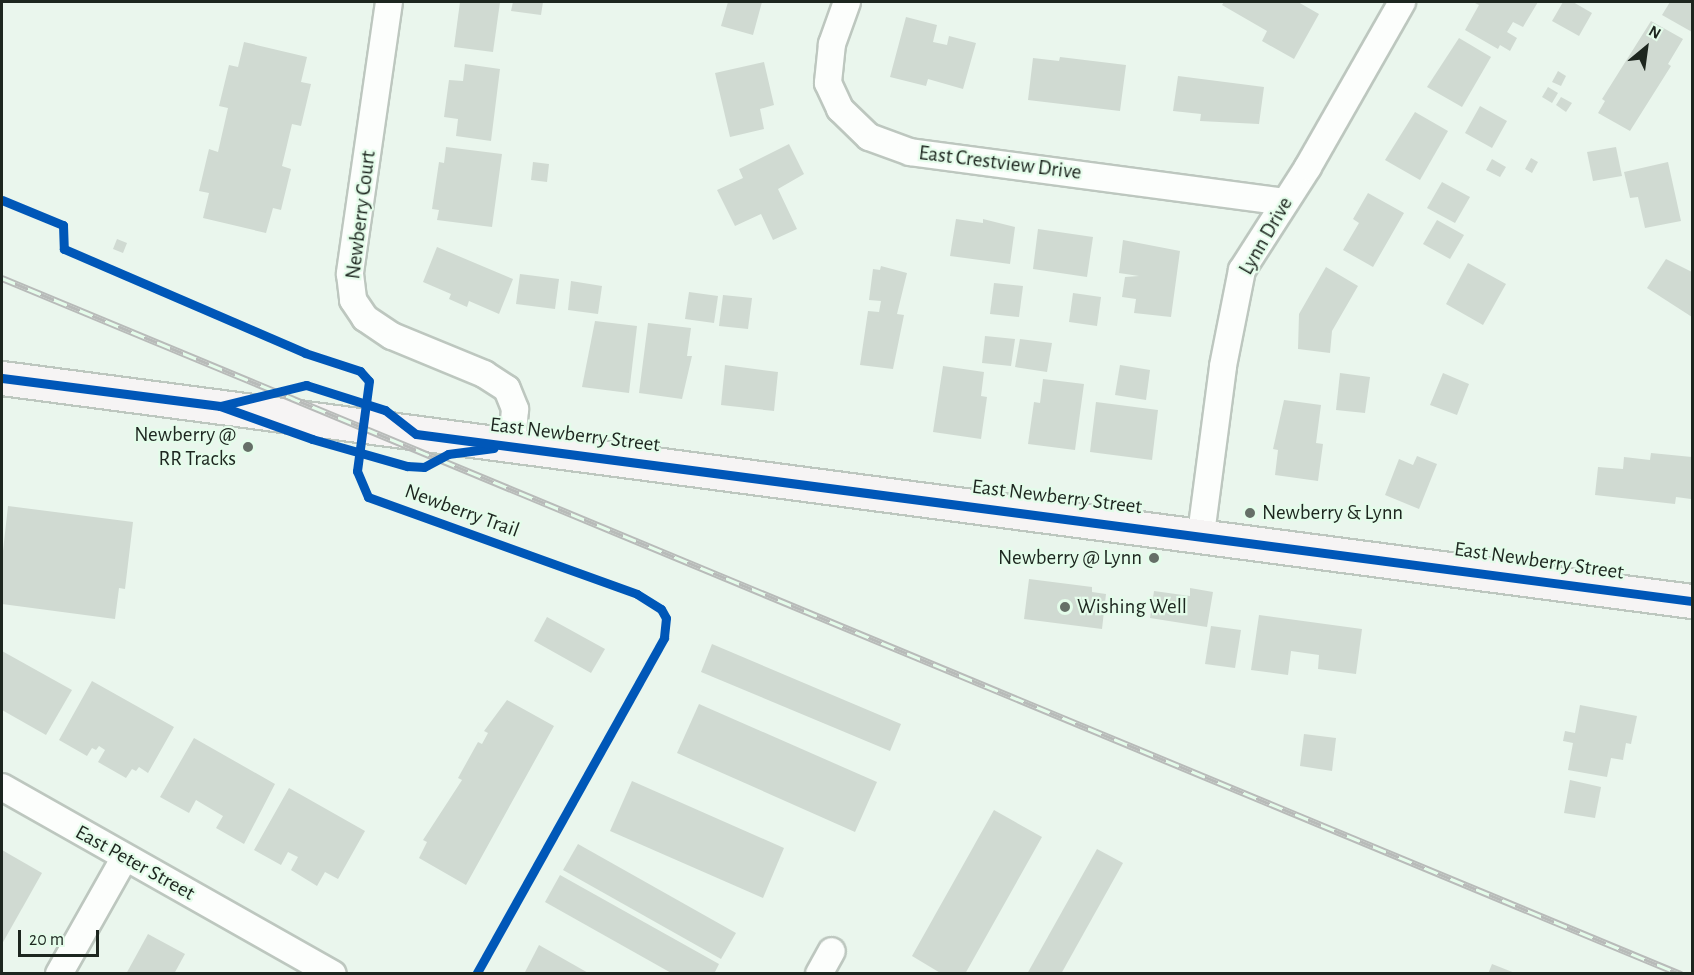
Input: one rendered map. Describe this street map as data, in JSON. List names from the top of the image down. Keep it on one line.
{"streets":{"main road":["East Newberry Street"],"street":["East Crestview Drive","Newberry Court","Lynn Drive","East Peter Street"],"cycle path":["Newberry Trail"]},"crossings":[["East Crestview Drive","Lynn Drive"],["Newberry Court","East Newberry Street"],["Lynn Drive","East Newberry Street"]],"places":["Newberry @ RR Tracks","Newberry & Lynn","Newberry @ Lynn","Wishing Well"],"scale_bar":"20 m","north":"top right"}
